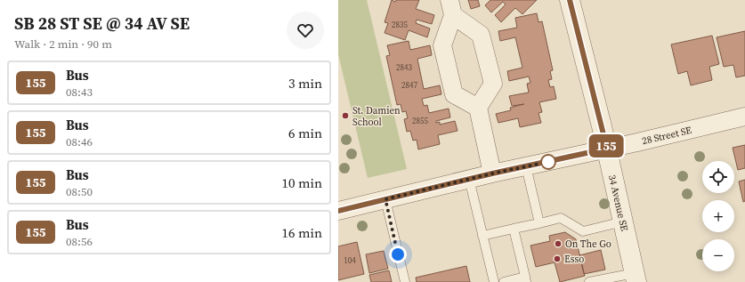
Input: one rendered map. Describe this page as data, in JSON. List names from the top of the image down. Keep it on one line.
{"streets":{"street":["28 Street SE","34 Avenue SE"]},"crossings":[["28 Street SE","34 Avenue SE"]],"places":["St. Damien School","On The Go","Esso"],"lines":["bus line 155"],"house_numbers":["2835","2843","2847","2855","104"],"page":{"heading":["SB 28 ST SE @ 34 AV SE","Walk · 2 min · 90 m"],"on_map":"155","list":[{"mark":"155","name":"Bus","note":"08:43","value":"3 min"},{"mark":"155","name":"Bus","note":"08:46","value":"6 min"},{"mark":"155","name":"Bus","note":"08:50","value":"10 min"},{"mark":"155","name":"Bus","note":"08:56","value":"16 min"}],"map_buttons":["+","−"]}}
